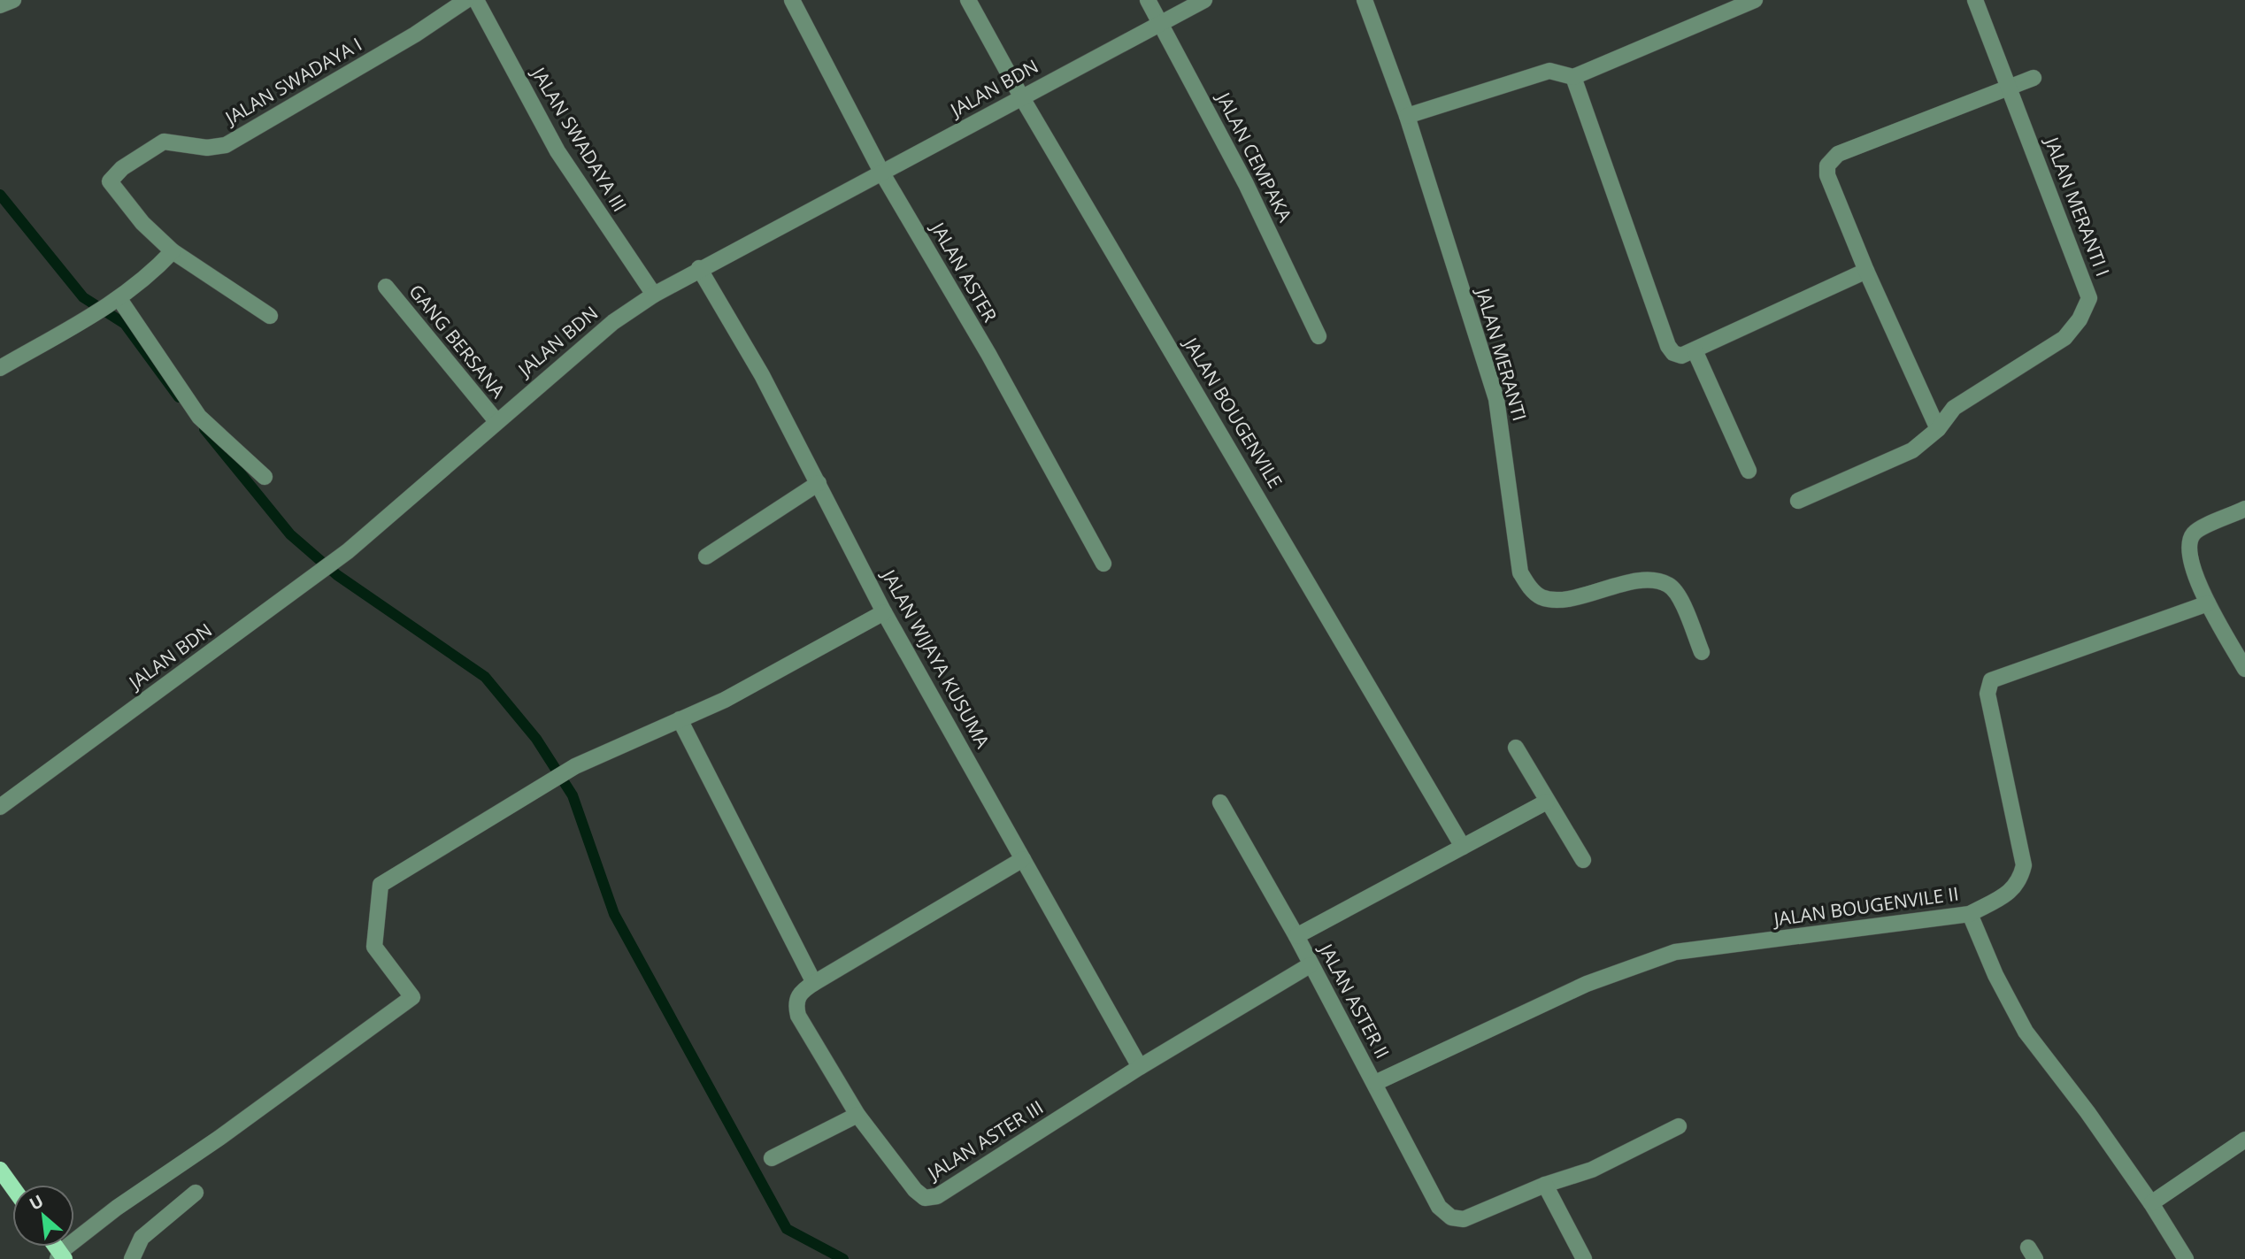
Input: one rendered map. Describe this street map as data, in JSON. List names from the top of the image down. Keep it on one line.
{"streets":{"street":["JALAN SWADAYA I","JALAN BDN","JALAN SWADAYA III","JALAN CEMPAKA","JALAN MERANTI I","JALAN ASTER","GANG BERSANA","JALAN MERANTI","JALAN BOUGENVILE","JALAN WIJAYA KUSUMA","JALAN BOUGENVILE II","JALAN ASTER II","JALAN ASTER III"]},"crossings":[["JALAN BDN","JALAN SWADAYA III"],["JALAN BDN","JALAN CEMPAKA"],["JALAN BDN","JALAN ASTER"],["JALAN BDN","GANG BERSANA"],["JALAN BDN","JALAN BOUGENVILE"],["JALAN BDN","JALAN WIJAYA KUSUMA"],["JALAN WIJAYA KUSUMA","JALAN ASTER III"],["JALAN BOUGENVILE II","JALAN ASTER II"],["JALAN ASTER II","JALAN ASTER III"]],"north":"top left"}
